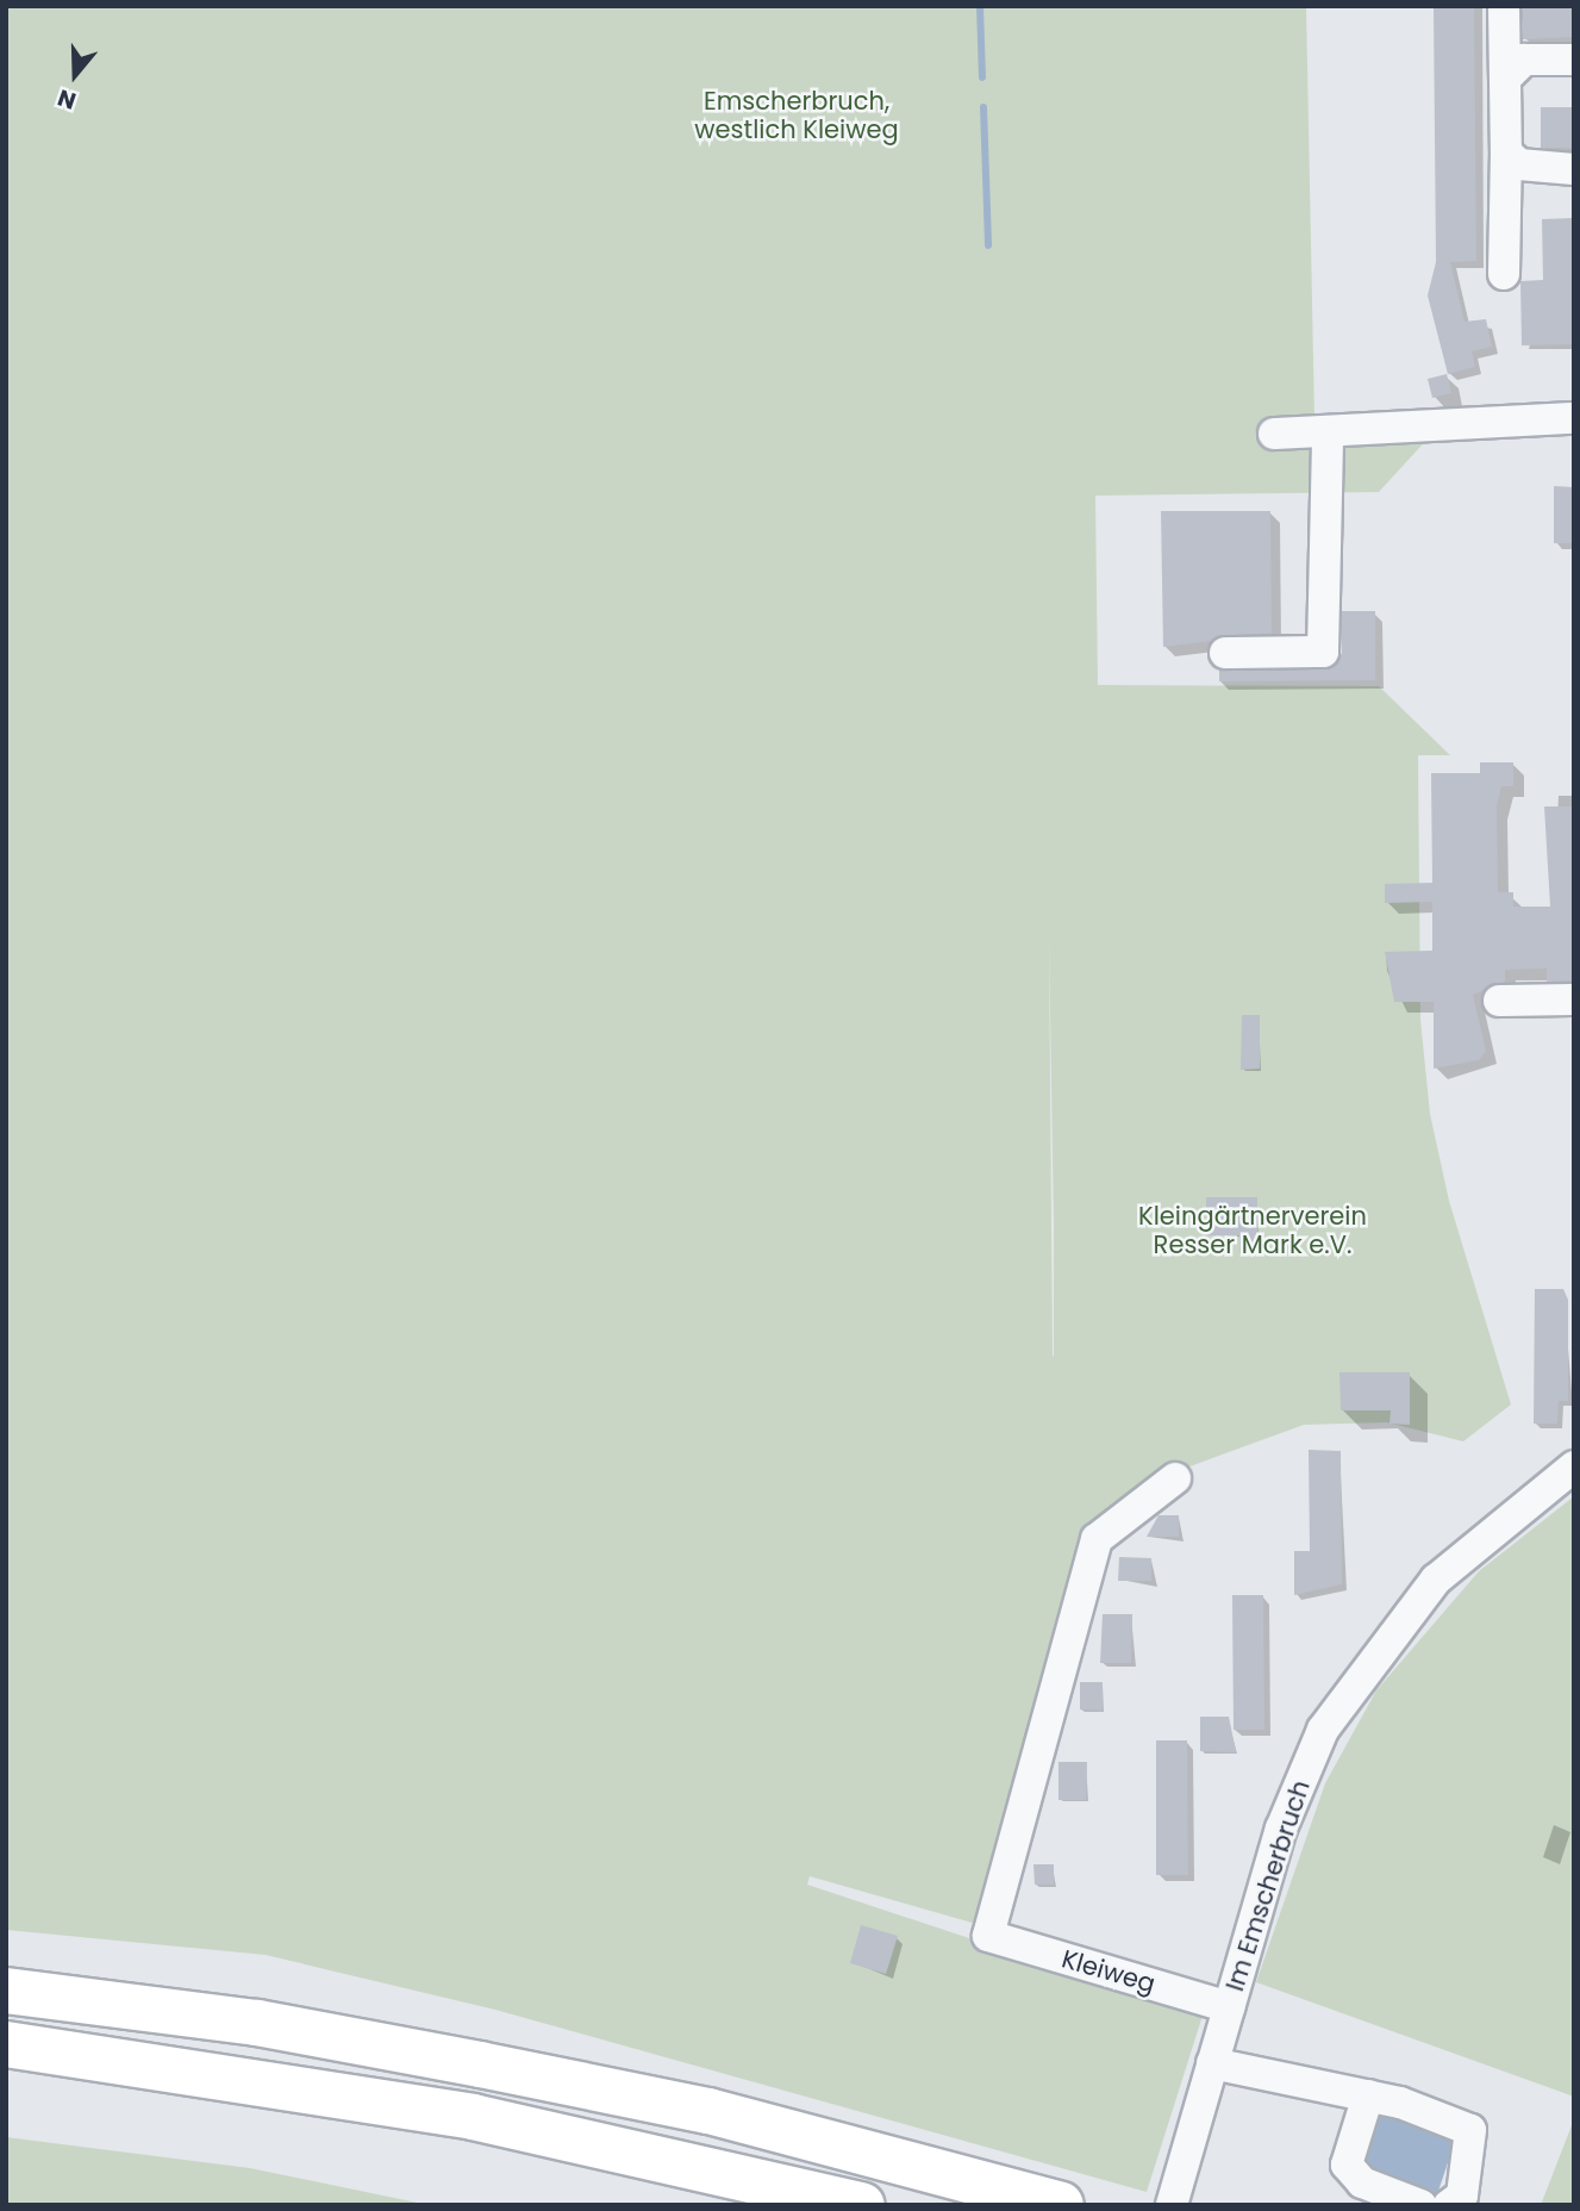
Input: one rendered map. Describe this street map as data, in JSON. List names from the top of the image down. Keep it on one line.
{"streets":{"street":["Im Emscherbruch","Kleiweg"]},"crossings":[["Im Emscherbruch","Kleiweg"]],"parks":["Emscherbruch, westlich Kleiweg","Kleingärtnerverein Resser Mark e.V."],"north":"bottom"}
